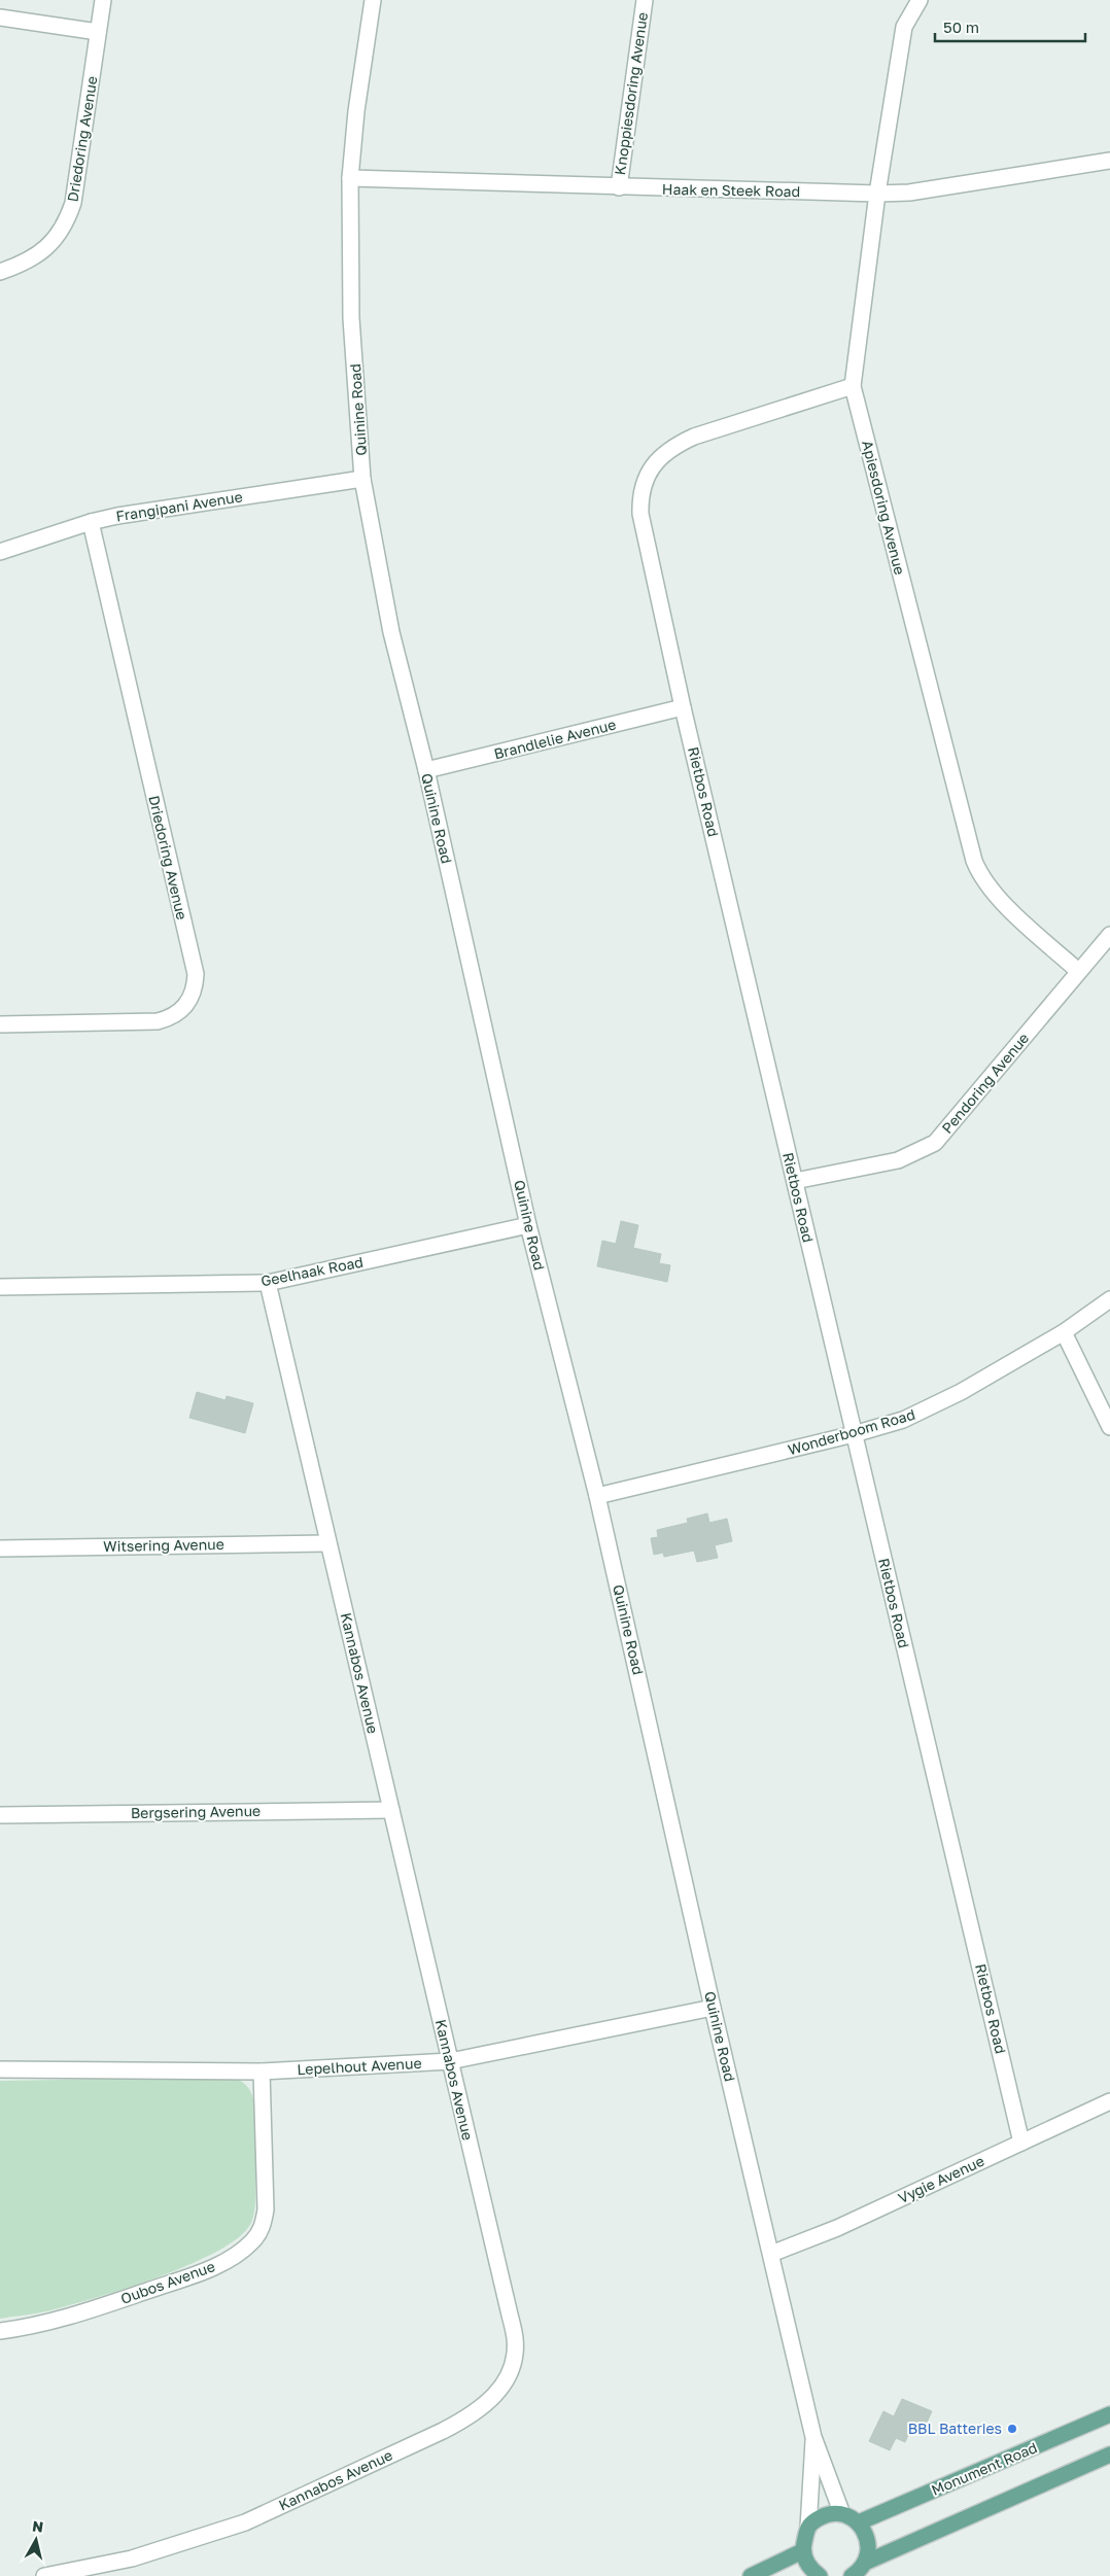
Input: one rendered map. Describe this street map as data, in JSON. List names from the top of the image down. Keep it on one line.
{"streets":{"main road":["Monument Road"],"street":["Knoppiesdoring Avenue","Driedoring Avenue","Haak en Steek Road","Quinine Road","Frangipani Avenue","Apiesdoring Avenue","Brandlelie Avenue","Rietbos Road","Pendoring Avenue","Geelhaak Road","Wonderboom Road","Witsering Avenue","Kannabos Avenue","Bergsering Avenue","Lepelhout Avenue","Vygie Avenue","Oubos Avenue"]},"crossings":[["Knoppiesdoring Avenue","Haak en Steek Road"],["Driedoring Avenue","Frangipani Avenue"],["Haak en Steek Road","Quinine Road"],["Haak en Steek Road","Apiesdoring Avenue"],["Quinine Road","Frangipani Avenue"],["Quinine Road","Brandlelie Avenue"],["Quinine Road","Geelhaak Road"],["Quinine Road","Wonderboom Road"],["Quinine Road","Lepelhout Avenue"],["Quinine Road","Vygie Avenue"],["Apiesdoring Avenue","Rietbos Road"],["Apiesdoring Avenue","Pendoring Avenue"],["Brandlelie Avenue","Rietbos Road"],["Rietbos Road","Pendoring Avenue"],["Rietbos Road","Wonderboom Road"],["Rietbos Road","Vygie Avenue"],["Geelhaak Road","Kannabos Avenue"],["Witsering Avenue","Kannabos Avenue"],["Kannabos Avenue","Bergsering Avenue"],["Kannabos Avenue","Lepelhout Avenue"],["Lepelhout Avenue","Oubos Avenue"]],"places":["BBL Batteries"],"scale_bar":"50 m","north":"top"}
